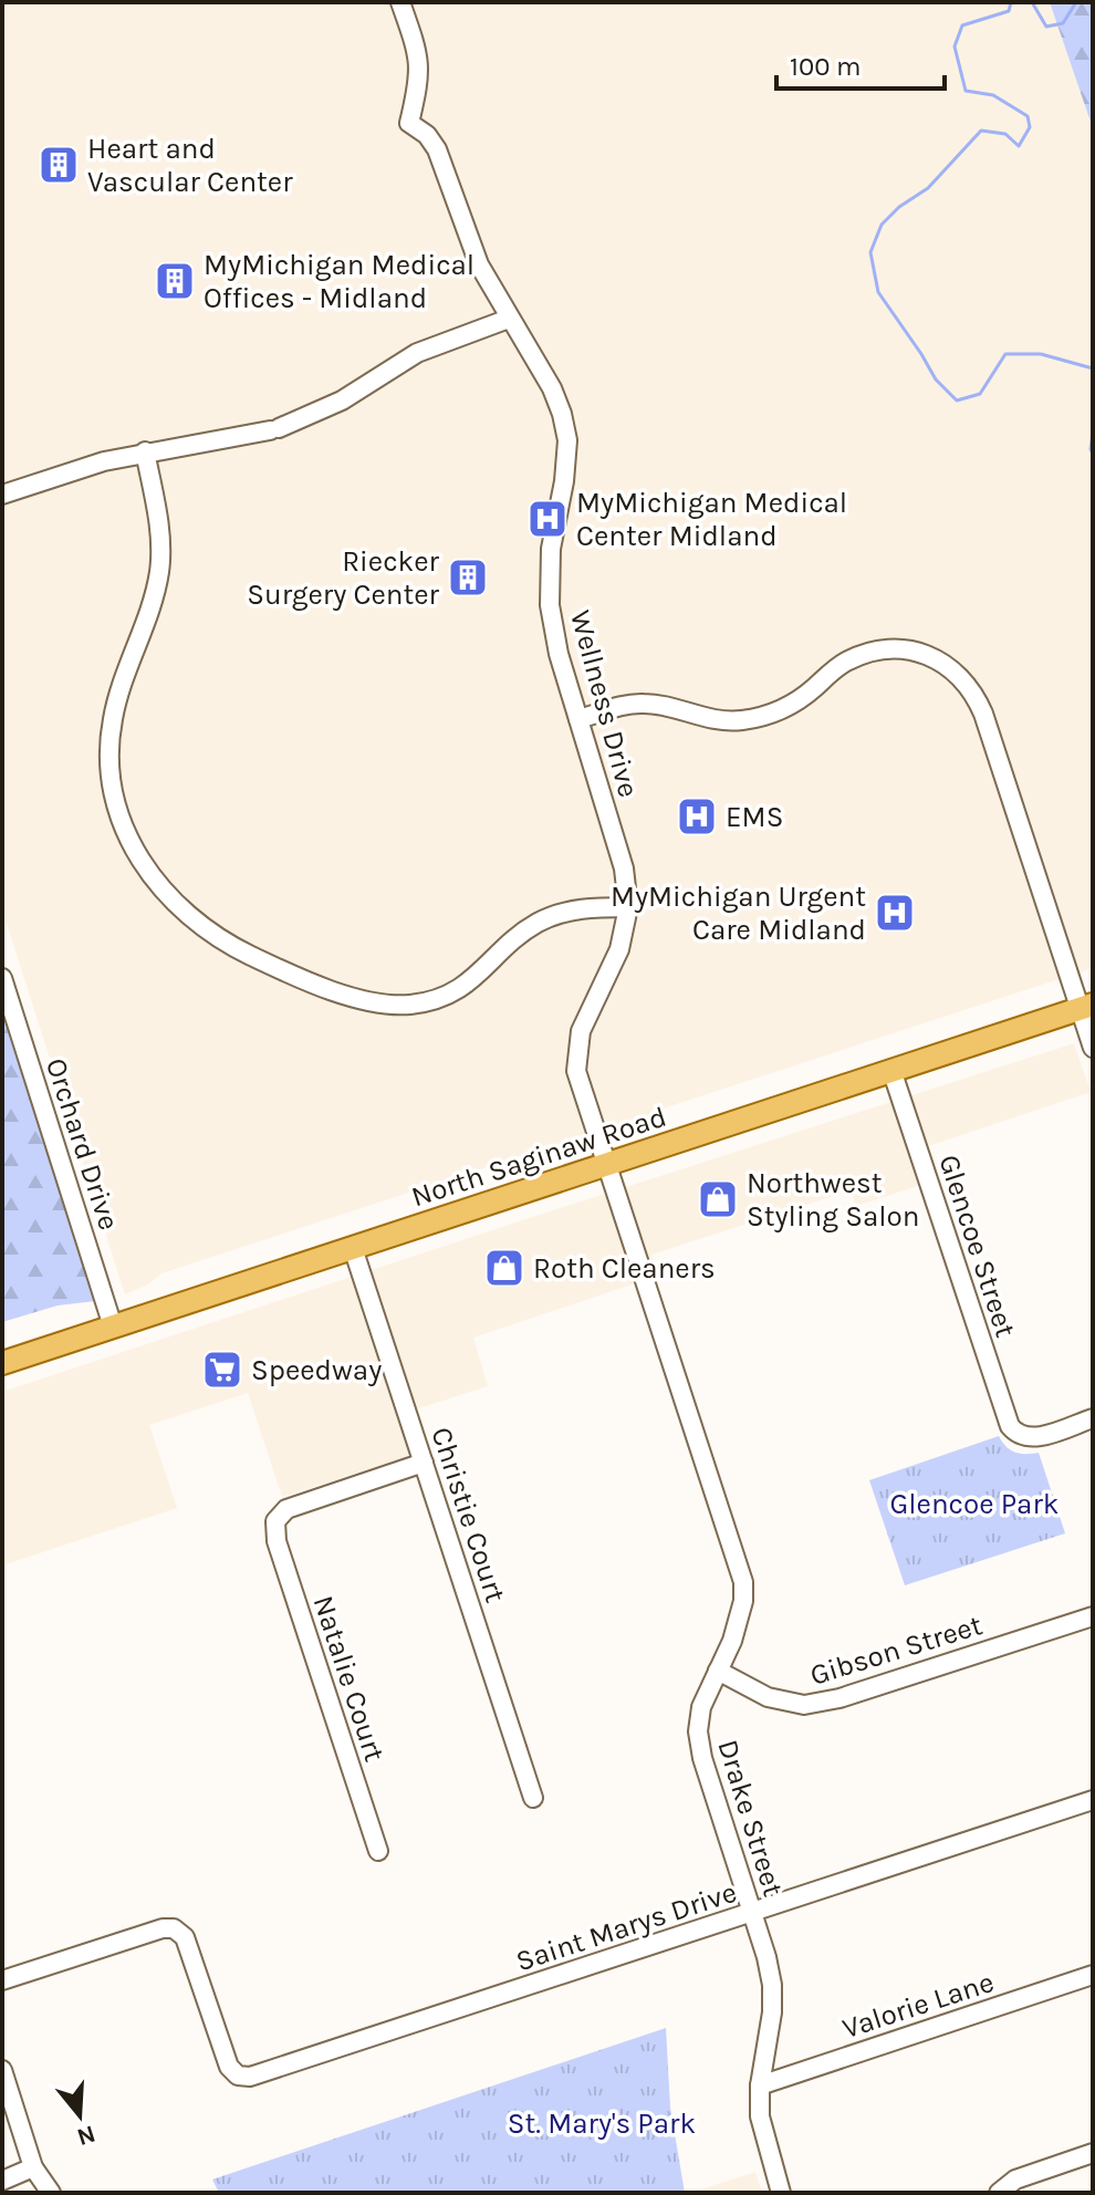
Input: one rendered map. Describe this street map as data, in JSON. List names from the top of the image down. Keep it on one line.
{"streets":{"main road":["North Saginaw Road"],"street":["Wellness Drive","Orchard Drive","Glencoe Street","Christie Court","Gibson Street","Natalie Court","Drake Street","Saint Marys Drive","Valorie Lane"]},"crossings":[["Wellness Drive","North Saginaw Road"],["Wellness Drive","Drake Street"],["Orchard Drive","North Saginaw Road"],["North Saginaw Road","Glencoe Street"],["North Saginaw Road","Christie Court"],["North Saginaw Road","Drake Street"],["Christie Court","Natalie Court"],["Gibson Street","Drake Street"],["Drake Street","Saint Marys Drive"],["Drake Street","Valorie Lane"]],"parks":["Glencoe Park","St. Mary's Park"],"places":{"building":["Heart and Vascular Center","MyMichigan Medical Offices - Midland","Riecker Surgery Center"],"hospital":["MyMichigan Medical Center Midland","EMS","MyMichigan Urgent Care Midland"],"shop":["Northwest Styling Salon","Roth Cleaners"],"supermarket":["Speedway"]},"scale_bar":"100 m","north":"bottom"}
